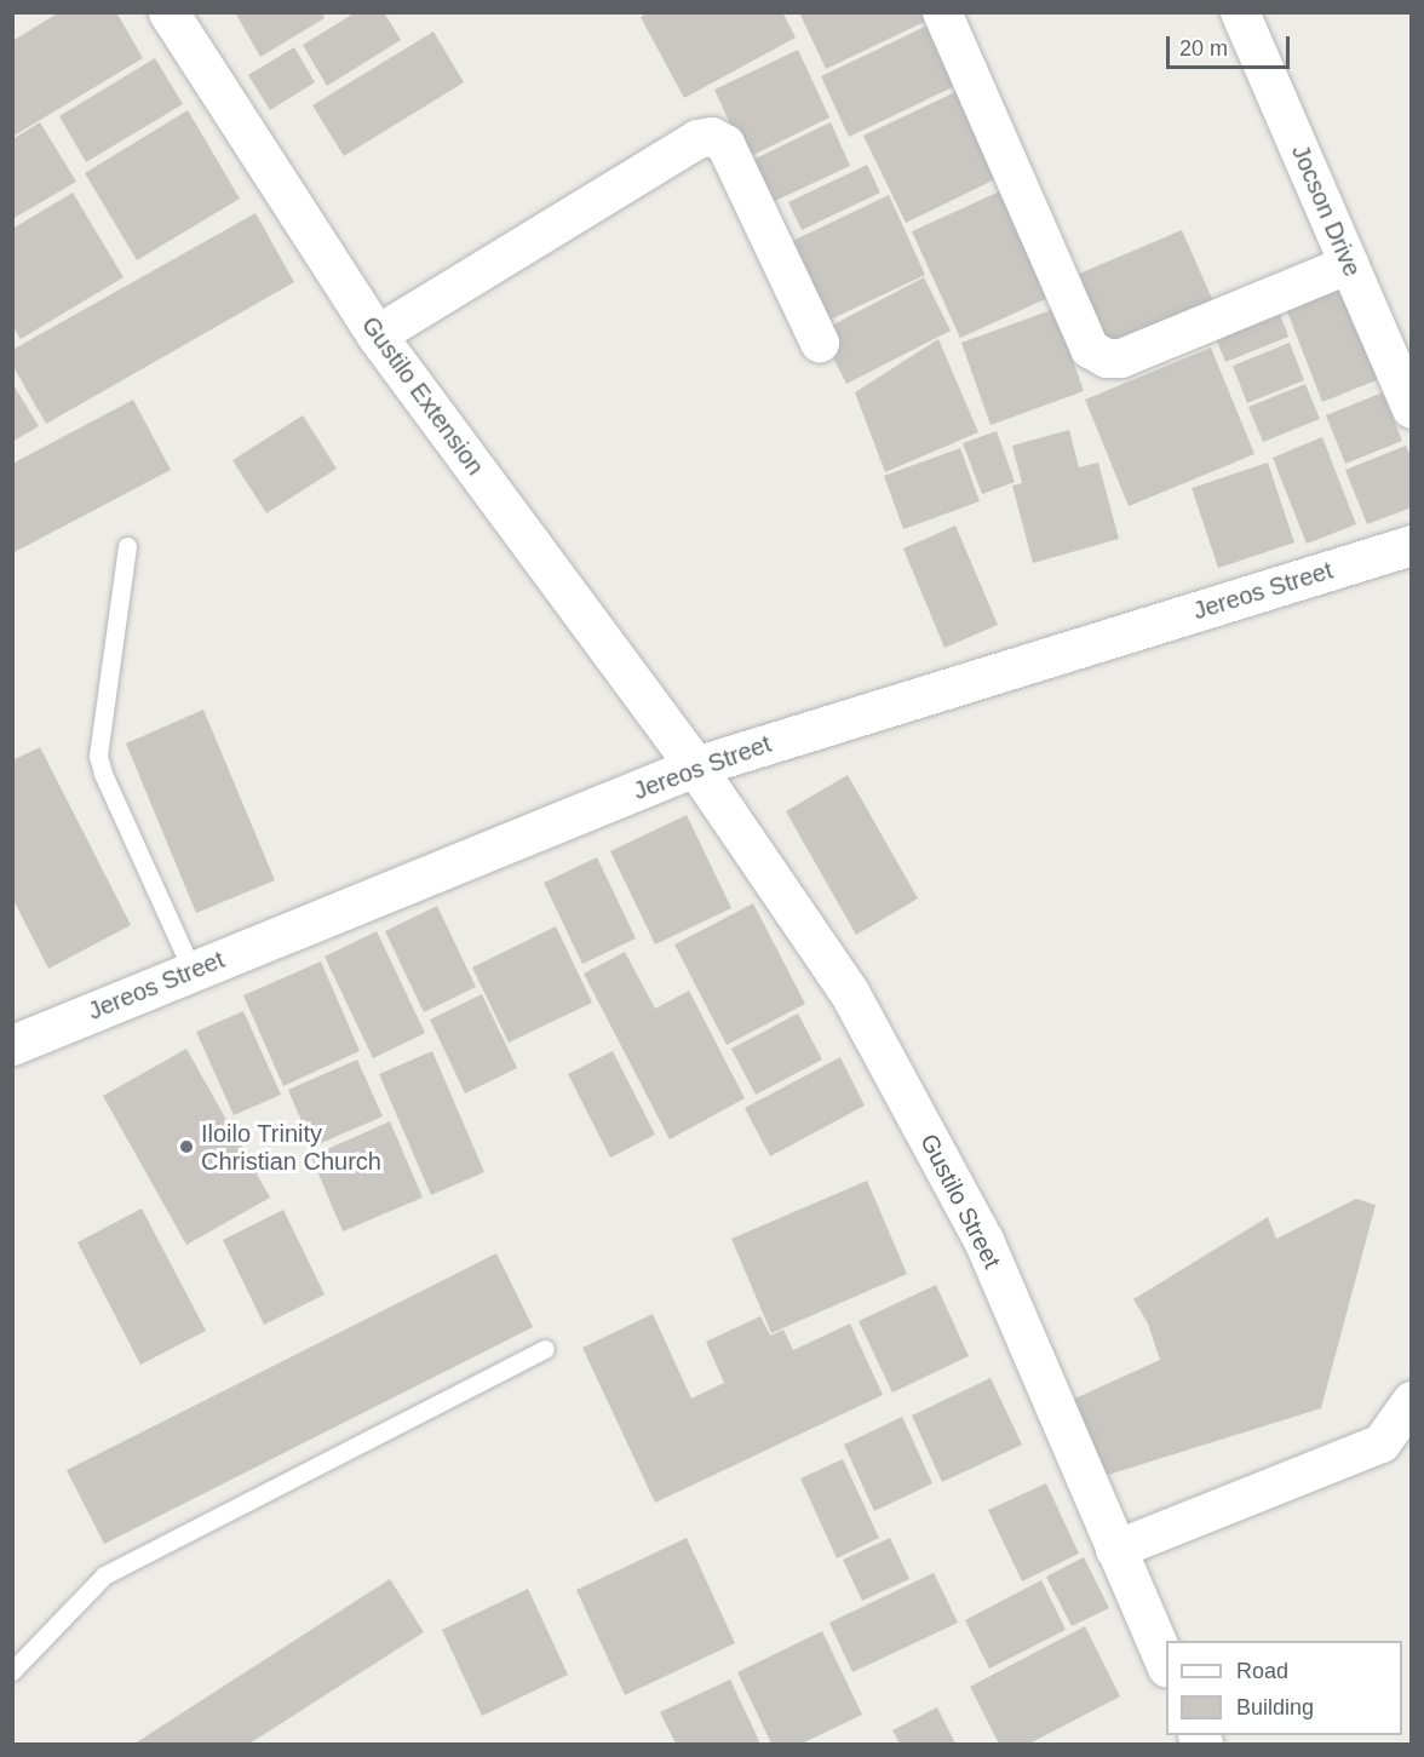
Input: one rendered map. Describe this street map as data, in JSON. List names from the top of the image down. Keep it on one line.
{"streets":{"street":["Jocson Drive","Gustilo Extension","Jereos Street","Gustilo Street"]},"crossings":[["Gustilo Extension","Jereos Street"],["Gustilo Extension","Gustilo Street"],["Jereos Street","Gustilo Street"]],"places":["Iloilo Trinity Christian Church"],"legend":["Road","Building"],"scale_bar":"20 m"}
